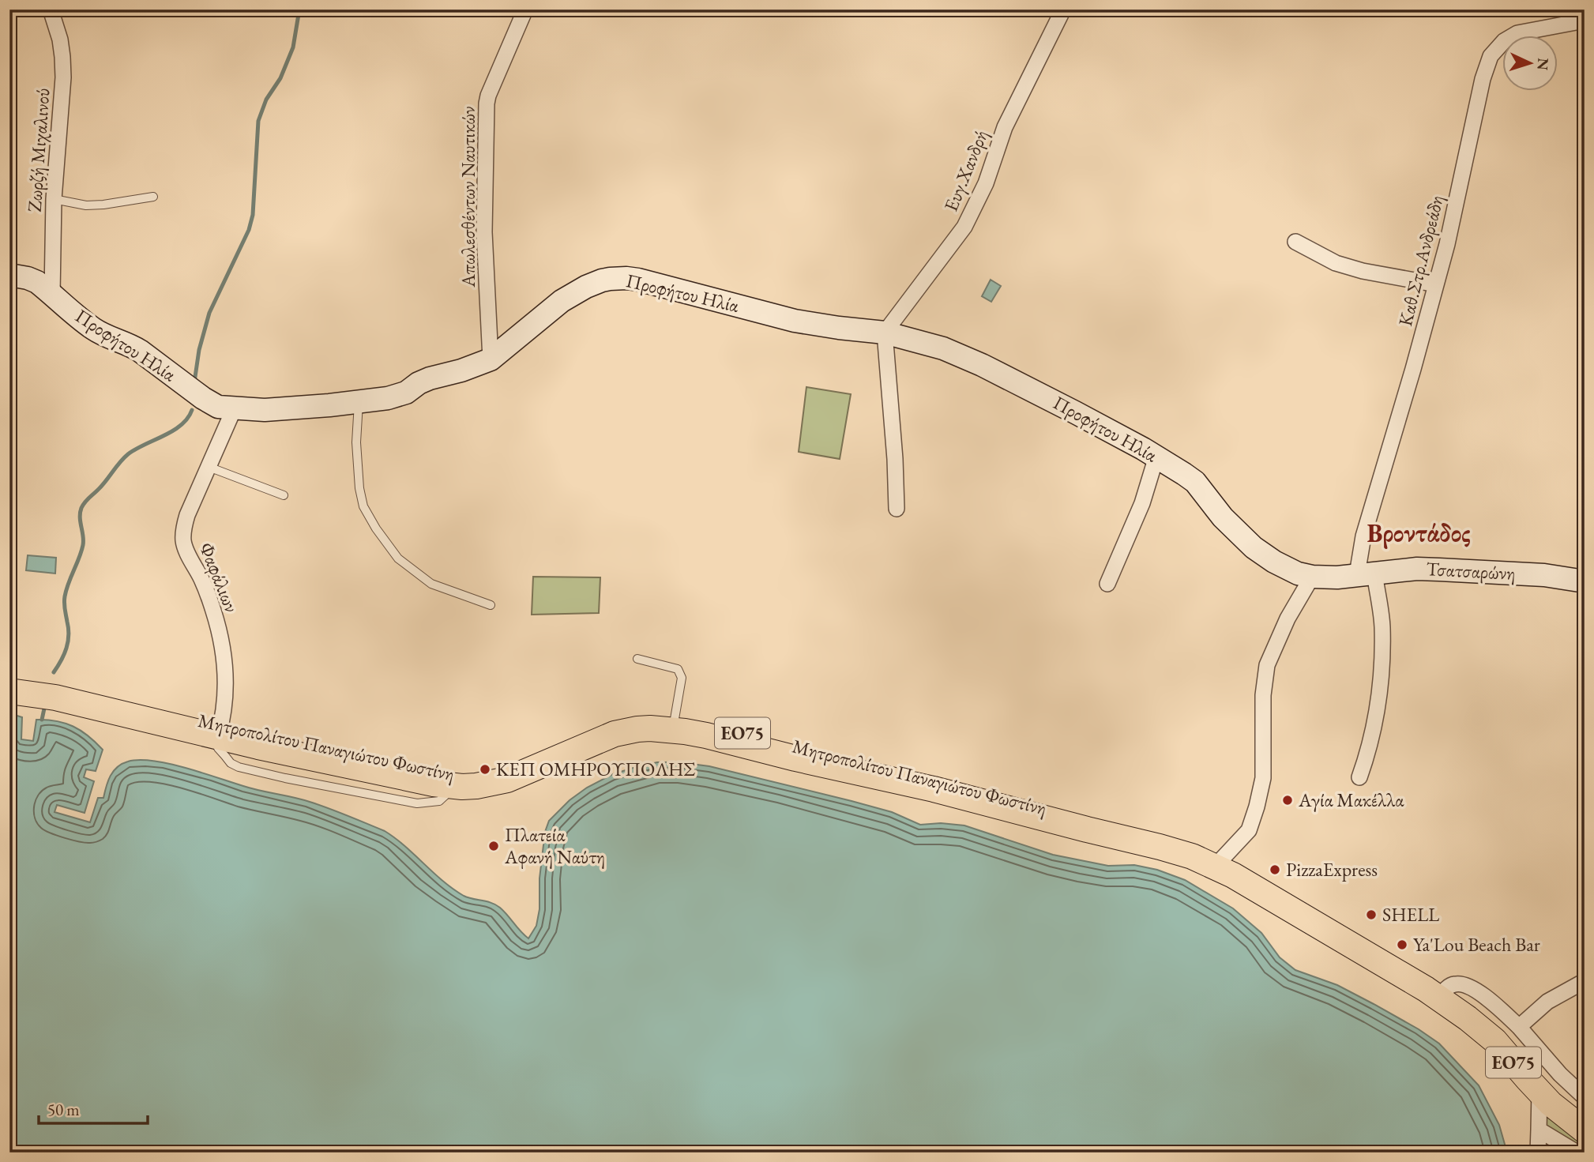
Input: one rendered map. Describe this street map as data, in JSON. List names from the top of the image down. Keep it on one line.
{"streets":{"main road":["ΕΟ75","Μητροπολίτου Παναγιώτου Φωστίνη"],"street":["Ζωρζή Μιχαλινού","Ευγ.Χανδρή","Απωλεσθέντων Ναυτικών","Καθ.Στρ.Ανδρεάδη","Προφήτου Ηλία","Τσατσαρώνη","Φαφάλιων"]},"crossings":[["Ζωρζή Μιχαλινού","Προφήτου Ηλία"],["Ευγ.Χανδρή","Προφήτου Ηλία"],["Απωλεσθέντων Ναυτικών","Προφήτου Ηλία"],["Καθ.Στρ.Ανδρεάδη","Προφήτου Ηλία"],["Καθ.Στρ.Ανδρεάδη","Τσατσαρώνη"],["Προφήτου Ηλία","Τσατσαρώνη"],["Προφήτου Ηλία","Φαφάλιων"],["Φαφάλιων","Μητροπολίτου Παναγιώτου Φωστίνη"],["ΕΟ75","Μητροπολίτου Παναγιώτου Φωστίνη"]],"districts":["Βροντάδος"],"places":["ΚΕΠ ΟΜΗΡΟΥΠΟΛΗΣ","Αγία Μακέλλα","Πλατεία Αφανή Ναύτη","PizzaExpress","SHELL","Ya'Lou Beach Bar"],"scale_bar":"50 m","north":"right"}
